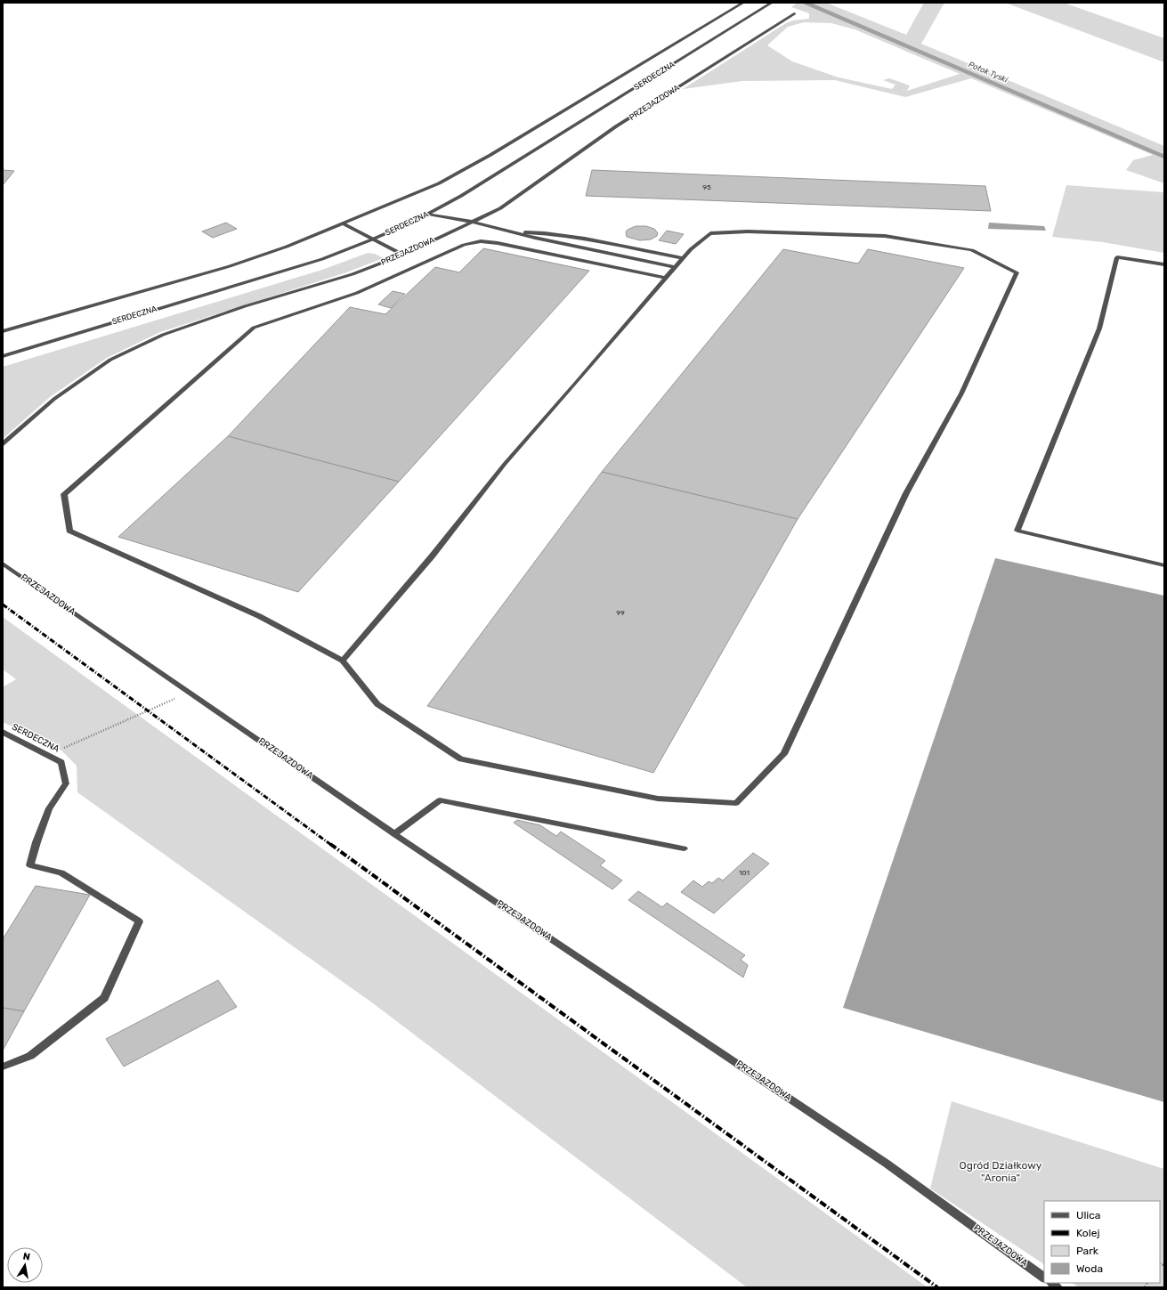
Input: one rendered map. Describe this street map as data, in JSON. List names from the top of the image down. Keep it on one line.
{"streets":{"street":["SERDECZNA","PRZEJAZDOWA"]},"water":["Potok Tyski"],"parks":["Ogród Działkowy \"Aronia\""],"house_numbers":["95","99","101"],"legend":["Ulica","Kolej","Park","Woda"],"north":"top"}
